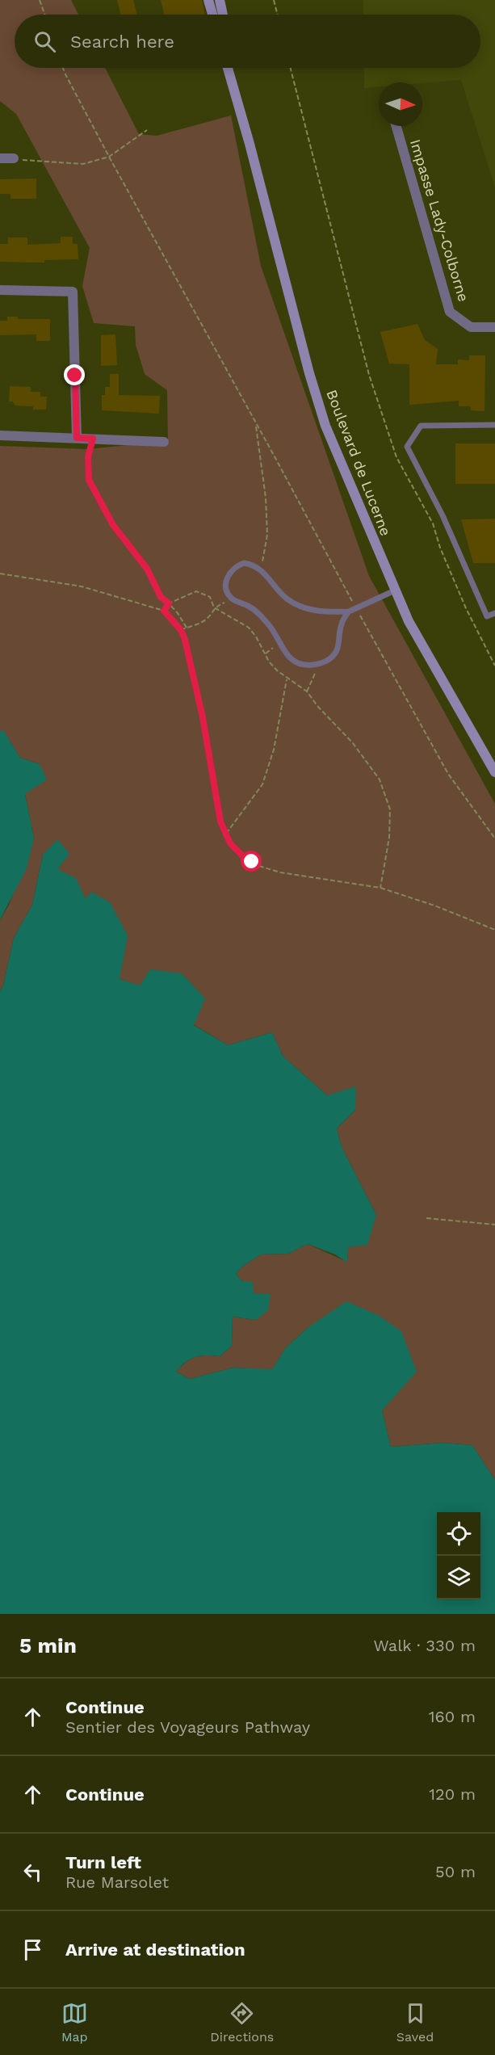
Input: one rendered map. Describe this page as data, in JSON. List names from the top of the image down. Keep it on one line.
{"streets":{"main road":["Boulevard de Lucerne"],"street":["Impasse Lady-Colborne"]},"north":"right","page":{"search":"Search here","heading":["5 min","Walk · 330 m"],"list":[["Continue","Sentier des Voyageurs Pathway","160 m"],["Continue","120 m"],["Turn left","Rue Marsolet","50 m"],"Arrive at destination"],"nav":["Map","Directions","Saved"]}}
